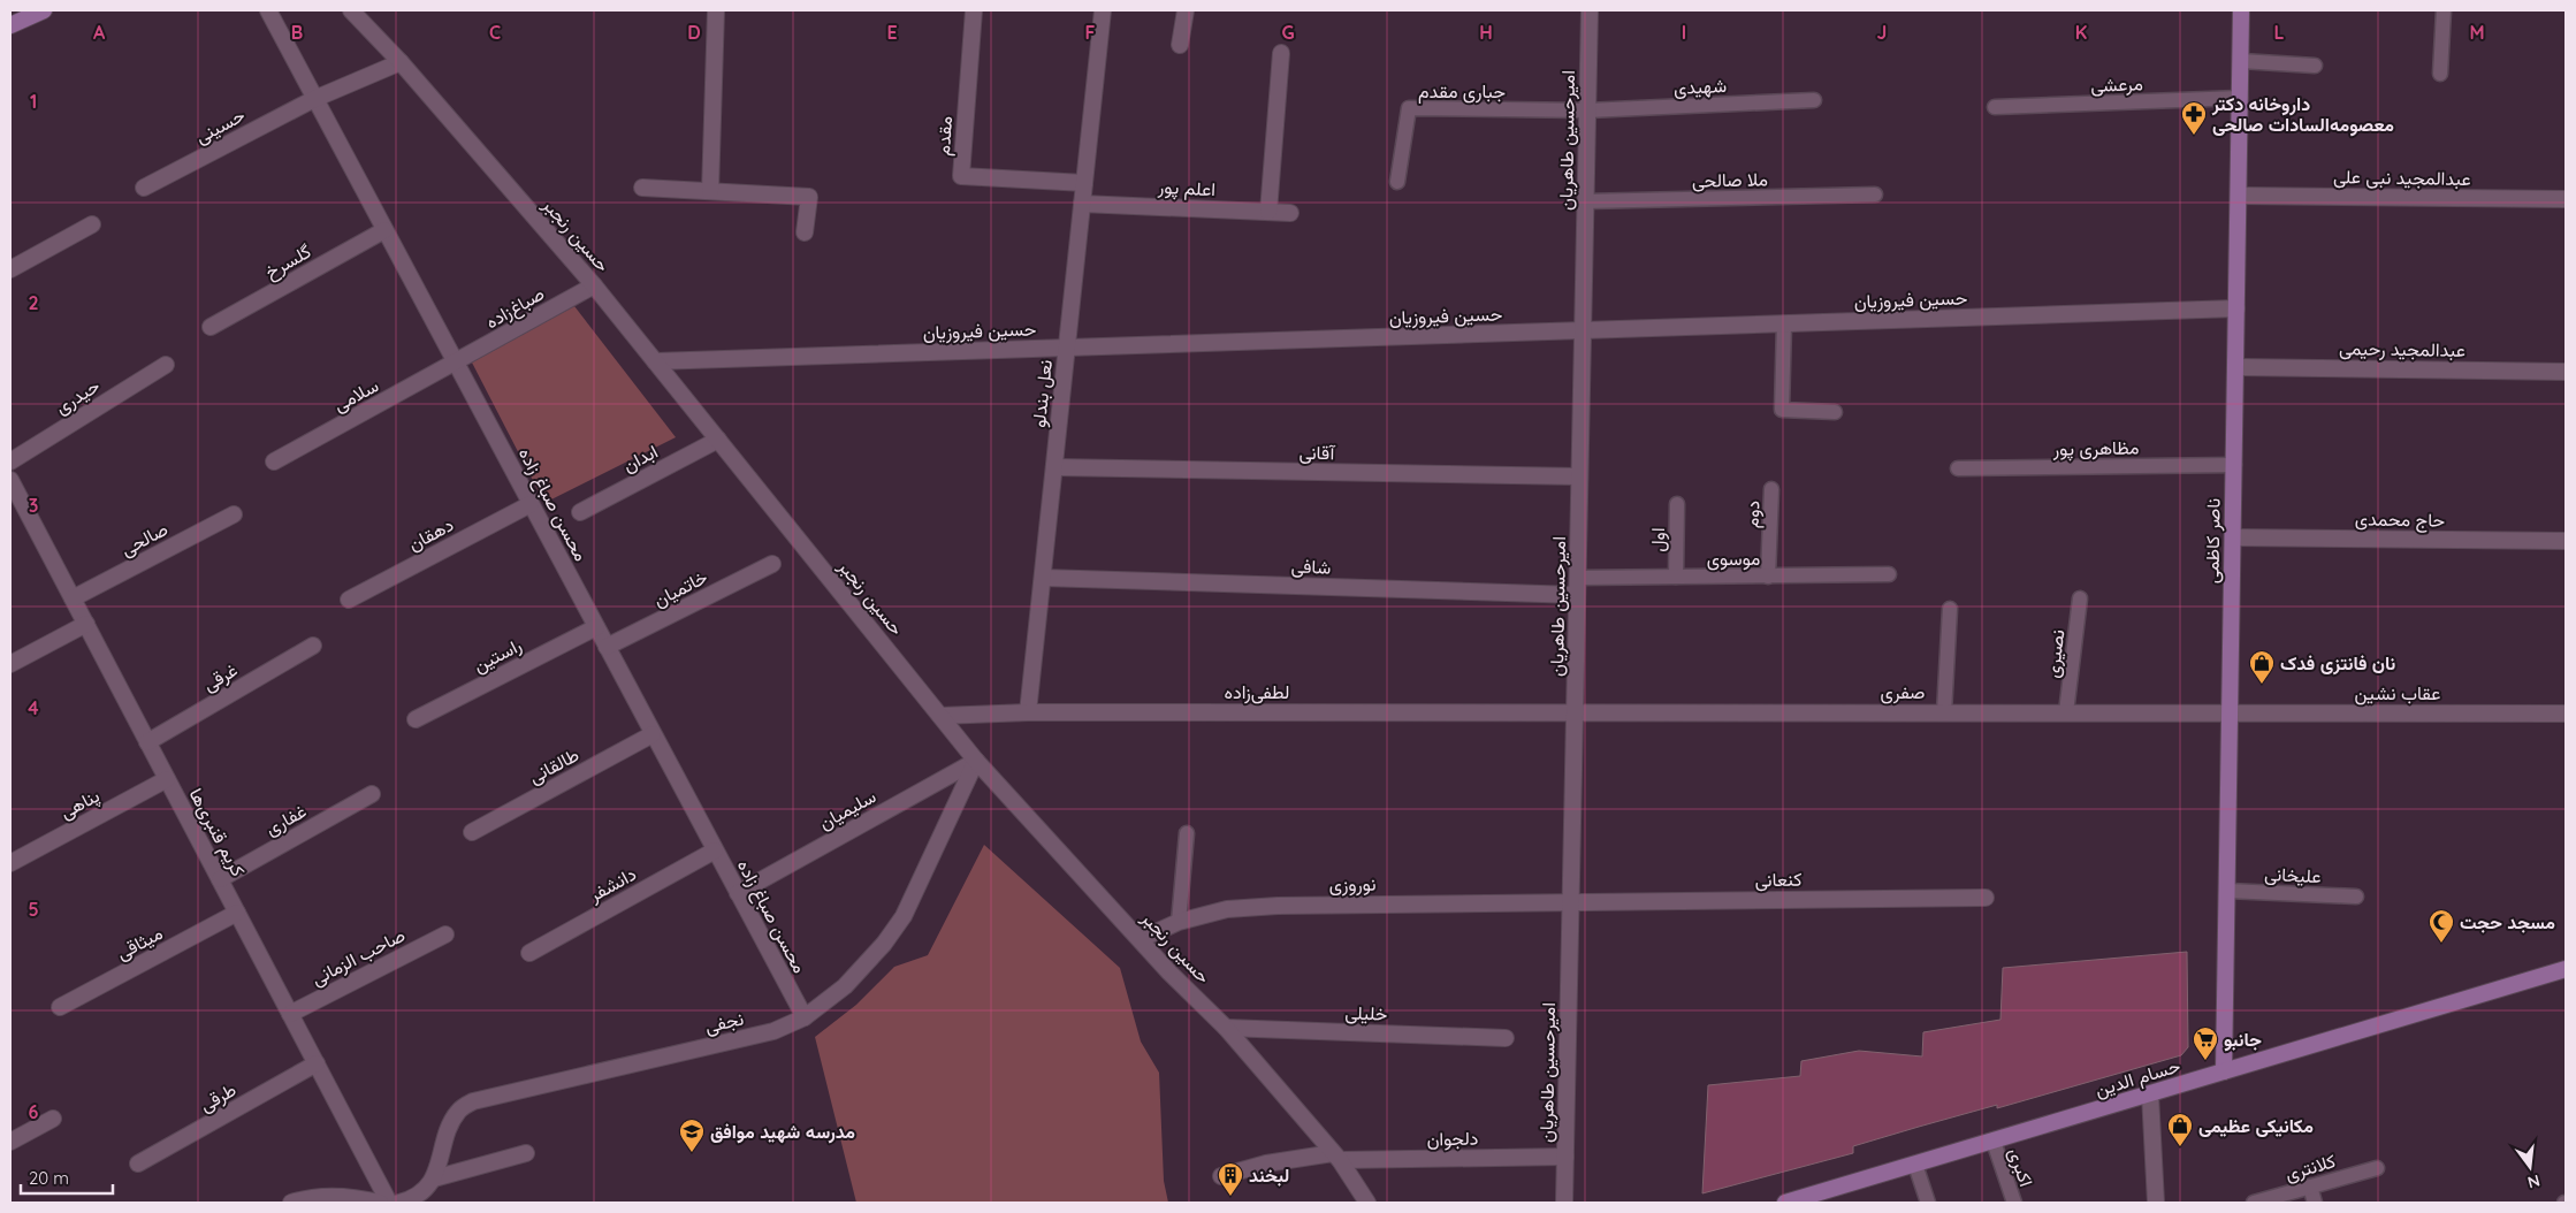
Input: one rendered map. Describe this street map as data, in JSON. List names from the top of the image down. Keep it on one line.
{"streets":{"main road":["ناصر کاظمی","حسام الدین"],"street":["حسینی","مقدم","امیرحسین طاهریان","عبدالمجید نبی علی","اعلم پور","حسین رنجبر","گلسرخ","حسین فیروزیان","صباغ‌زاده","عبدالمجید رحیمی","نعل بندلو","سلامی","حیدری","آقانی","ابدان","محسن صباغ زاده","حاج محمدی","دهقان","صالحی","شافی","خاتمیان","راستین","غرقی","لطفی‌زاده","صفری","عقاب نشین","طالقانی","پناهی","سلیمیان","غفاری","کریم قنبری‌ها","کنعانی","دانشفر","نوروزی","میثاقی","صاحب الزمانی","خلیلی","نجفی","طرقی","دلجوان"],"lane":["مرعشی","شهیدی","جباری مقدم","ملا صالحی","مظاهری پور","دوم","اول","موسوی","نصیری","علیخانی","اکبری","کلانتری"]},"crossings":[["مرعشی","ناصر کاظمی"],["شهیدی","جباری مقدم"],["شهیدی","امیرحسین طاهریان"],["جباری مقدم","امیرحسین طاهریان"],["حسینی","محسن صباغ زاده"],["مقدم","نعل بندلو"],["امیرحسین طاهریان","ملا صالحی"],["امیرحسین طاهریان","حسین فیروزیان"],["امیرحسین طاهریان","آقانی"],["امیرحسین طاهریان","موسوی"],["امیرحسین طاهریان","شافی"],["امیرحسین طاهریان","لطفی‌زاده"],["امیرحسین طاهریان","صفری"],["امیرحسین طاهریان","کنعانی"],["امیرحسین طاهریان","نوروزی"],["امیرحسین طاهریان","دلجوان"],["عبدالمجید نبی علی","ناصر کاظمی"],["اعلم پور","نعل بندلو"],["حسین رنجبر","حسین فیروزیان"],["حسین رنجبر","صباغ‌زاده"],["حسین رنجبر","ابدان"],["حسین رنجبر","لطفی‌زاده"],["حسین رنجبر","سلیمیان"],["حسین رنجبر","نوروزی"],["حسین رنجبر","خلیلی"],["حسین رنجبر","نجفی"],["حسین رنجبر","دلجوان"],["گلسرخ","محسن صباغ زاده"],["حسین فیروزیان","نعل بندلو"],["حسین فیروزیان","ناصر کاظمی"],["صباغ‌زاده","سلامی"],["صباغ‌زاده","محسن صباغ زاده"],["عبدالمجید رحیمی","ناصر کاظمی"],["نعل بندلو","آقانی"],["نعل بندلو","شافی"],["نعل بندلو","لطفی‌زاده"],["سلامی","محسن صباغ زاده"],["مظاهری پور","ناصر کاظمی"],["محسن صباغ زاده","دهقان"],["محسن صباغ زاده","خاتمیان"],["محسن صباغ زاده","راستین"],["محسن صباغ زاده","طالقانی"],["محسن صباغ زاده","سلیمیان"],["محسن صباغ زاده","دانشفر"],["محسن صباغ زاده","نجفی"],["دوم","موسوی"],["حاج محمدی","ناصر کاظمی"],["صالحی","کریم قنبری‌ها"],["اول","موسوی"],["ناصر کاظمی","صفری"],["ناصر کاظمی","عقاب نشین"],["ناصر کاظمی","علیخانی"],["ناصر کاظمی","حسام الدین"],["نصیری","صفری"],["غرقی","کریم قنبری‌ها"],["لطفی‌زاده","صفری"],["صفری","عقاب نشین"],["پناهی","کریم قنبری‌ها"],["سلیمیان","نجفی"],["غفاری","کریم قنبری‌ها"],["کریم قنبری‌ها","میثاقی"],["کریم قنبری‌ها","صاحب الزمانی"],["کریم قنبری‌ها","طرقی"],["کنعانی","نوروزی"],["حسام الدین","اکبری"]],"places":{"pharmacy":["داروخانه دکتر معصومه‌السادات صالحی"],"shop":["نان فانتزی فدک","مکانیکی عظیمی"],"mosque":["مسجد حجت"],"supermarket":["جانبو"],"school or university":["مدرسه شهید موافق"],"building":["لبخند"]},"scale_bar":"20 m","north":"bottom","grid":{"columns":["A","B","C","D","E","F","G","H","I","J","K","L","M"],"rows":["1","2","3","4","5","6"]}}
